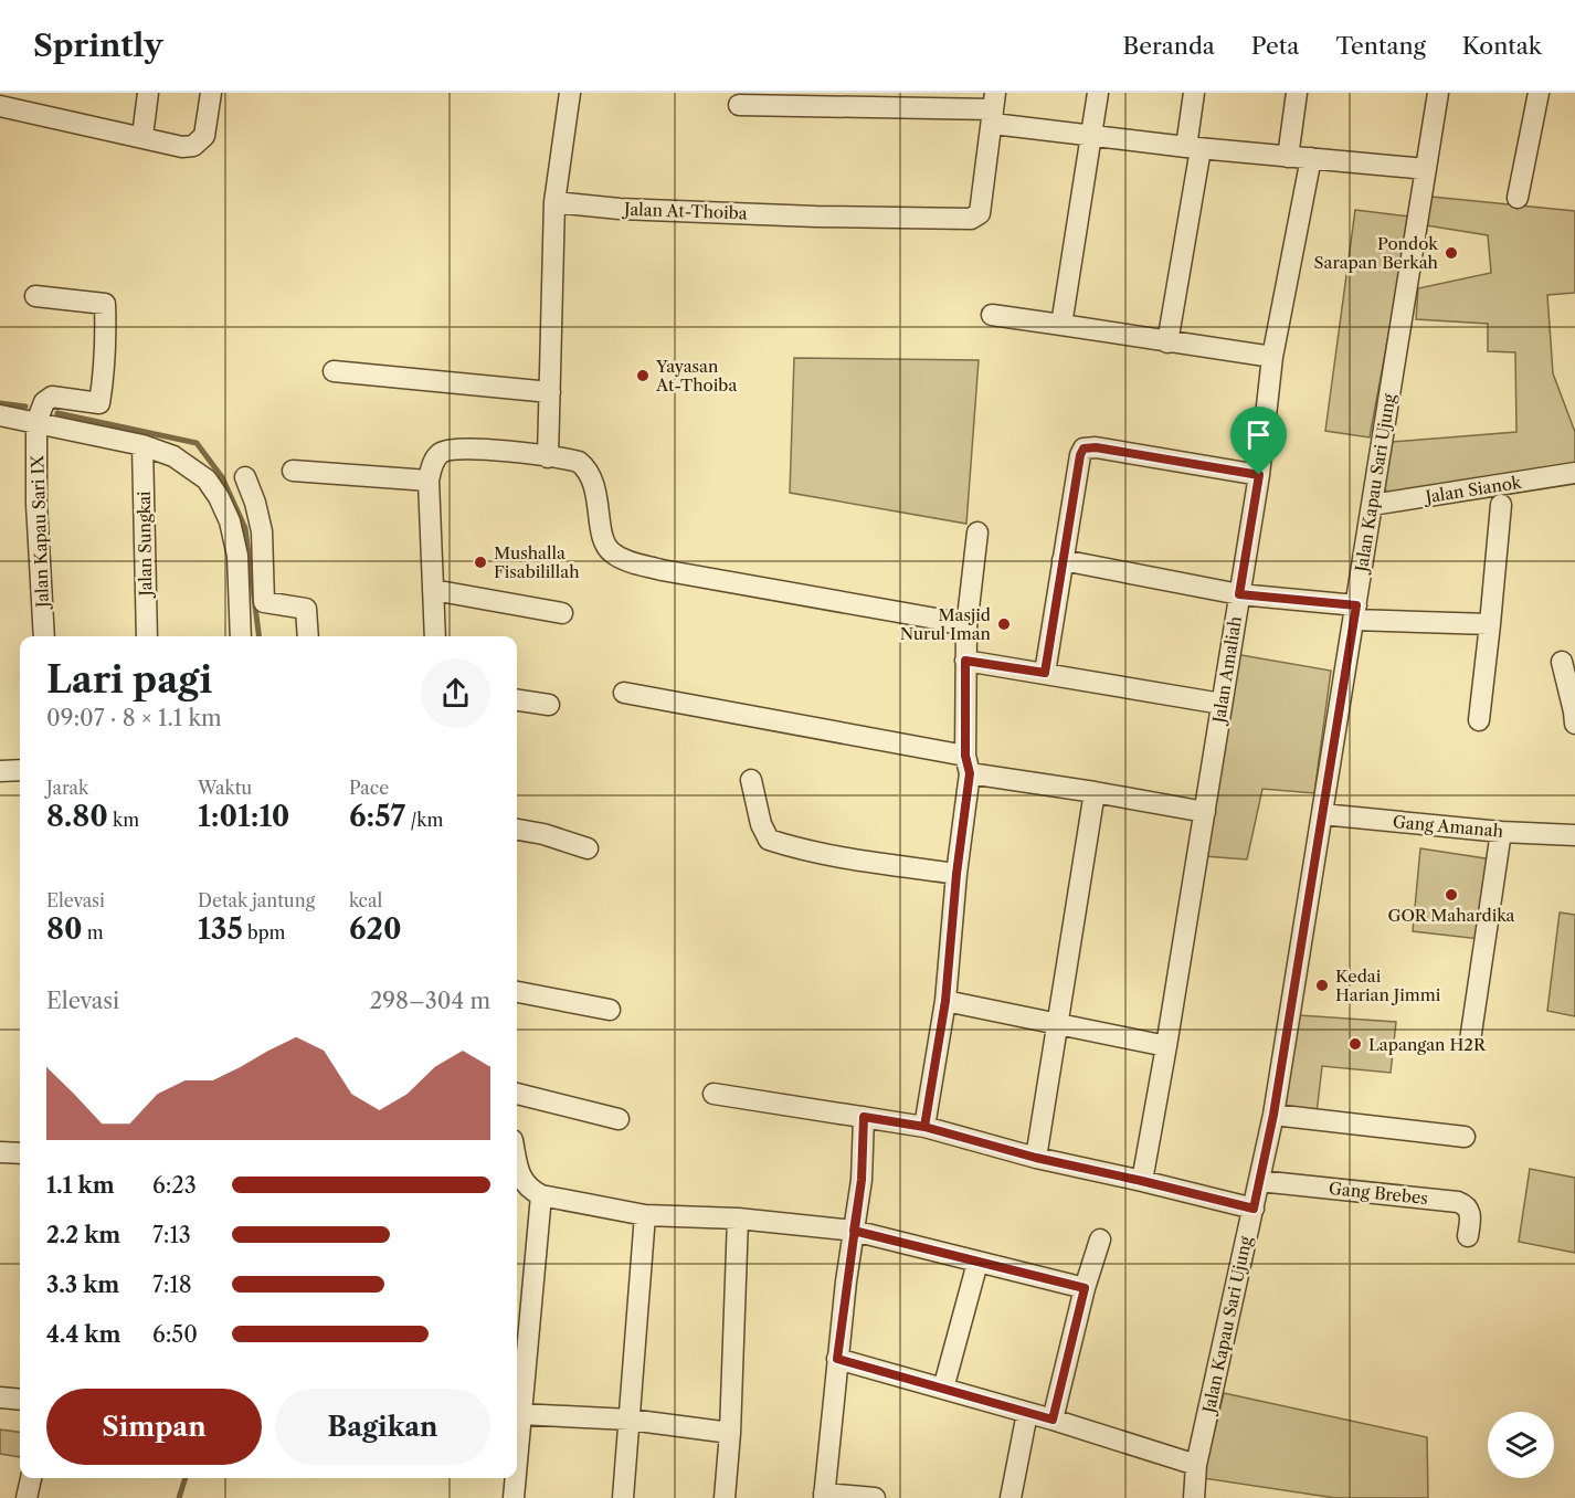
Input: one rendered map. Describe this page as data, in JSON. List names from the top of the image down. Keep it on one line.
{"streets":{"street":["Jalan At-Thoiba","Jalan Kapau Sari Ujung","Jalan Sianok","Jalan Kapau Sari IX","Jalan Sungkai","Jalan Amaliah","Gang Amanah","Gang Brebes"]},"crossings":[["Jalan Kapau Sari Ujung","Jalan Sianok"],["Jalan Kapau Sari Ujung","Gang Amanah"],["Jalan Kapau Sari Ujung","Gang Brebes"]],"places":["Pondok Sarapan Berkah","Yayasan At-Thoiba","Mushalla Fisabilillah","Masjid Nurul Iman","GOR Mahardika","Kedai Harian Jimmi","Lapangan H2R"],"page":{"header":"Sprintly","nav":["Beranda","Peta","Tentang","Kontak"],"heading":["Lari pagi","09:07 · 8 × 1.1 km"],"stats":[["Jarak","8.80 km"],["Waktu","1:01:10"],["Pace","6:57 /km"],["Elevasi","80 m"],["Detak jantung","135 bpm"],["kcal","620"]],"chart":["Elevasi","298–304 m"],"list":[{"name":"1.1 km","note":"6:23"},{"name":"2.2 km","note":"7:13"},{"name":"3.3 km","note":"7:18"},{"name":"4.4 km","note":"6:50"}],"buttons":["Simpan","Bagikan"]}}
